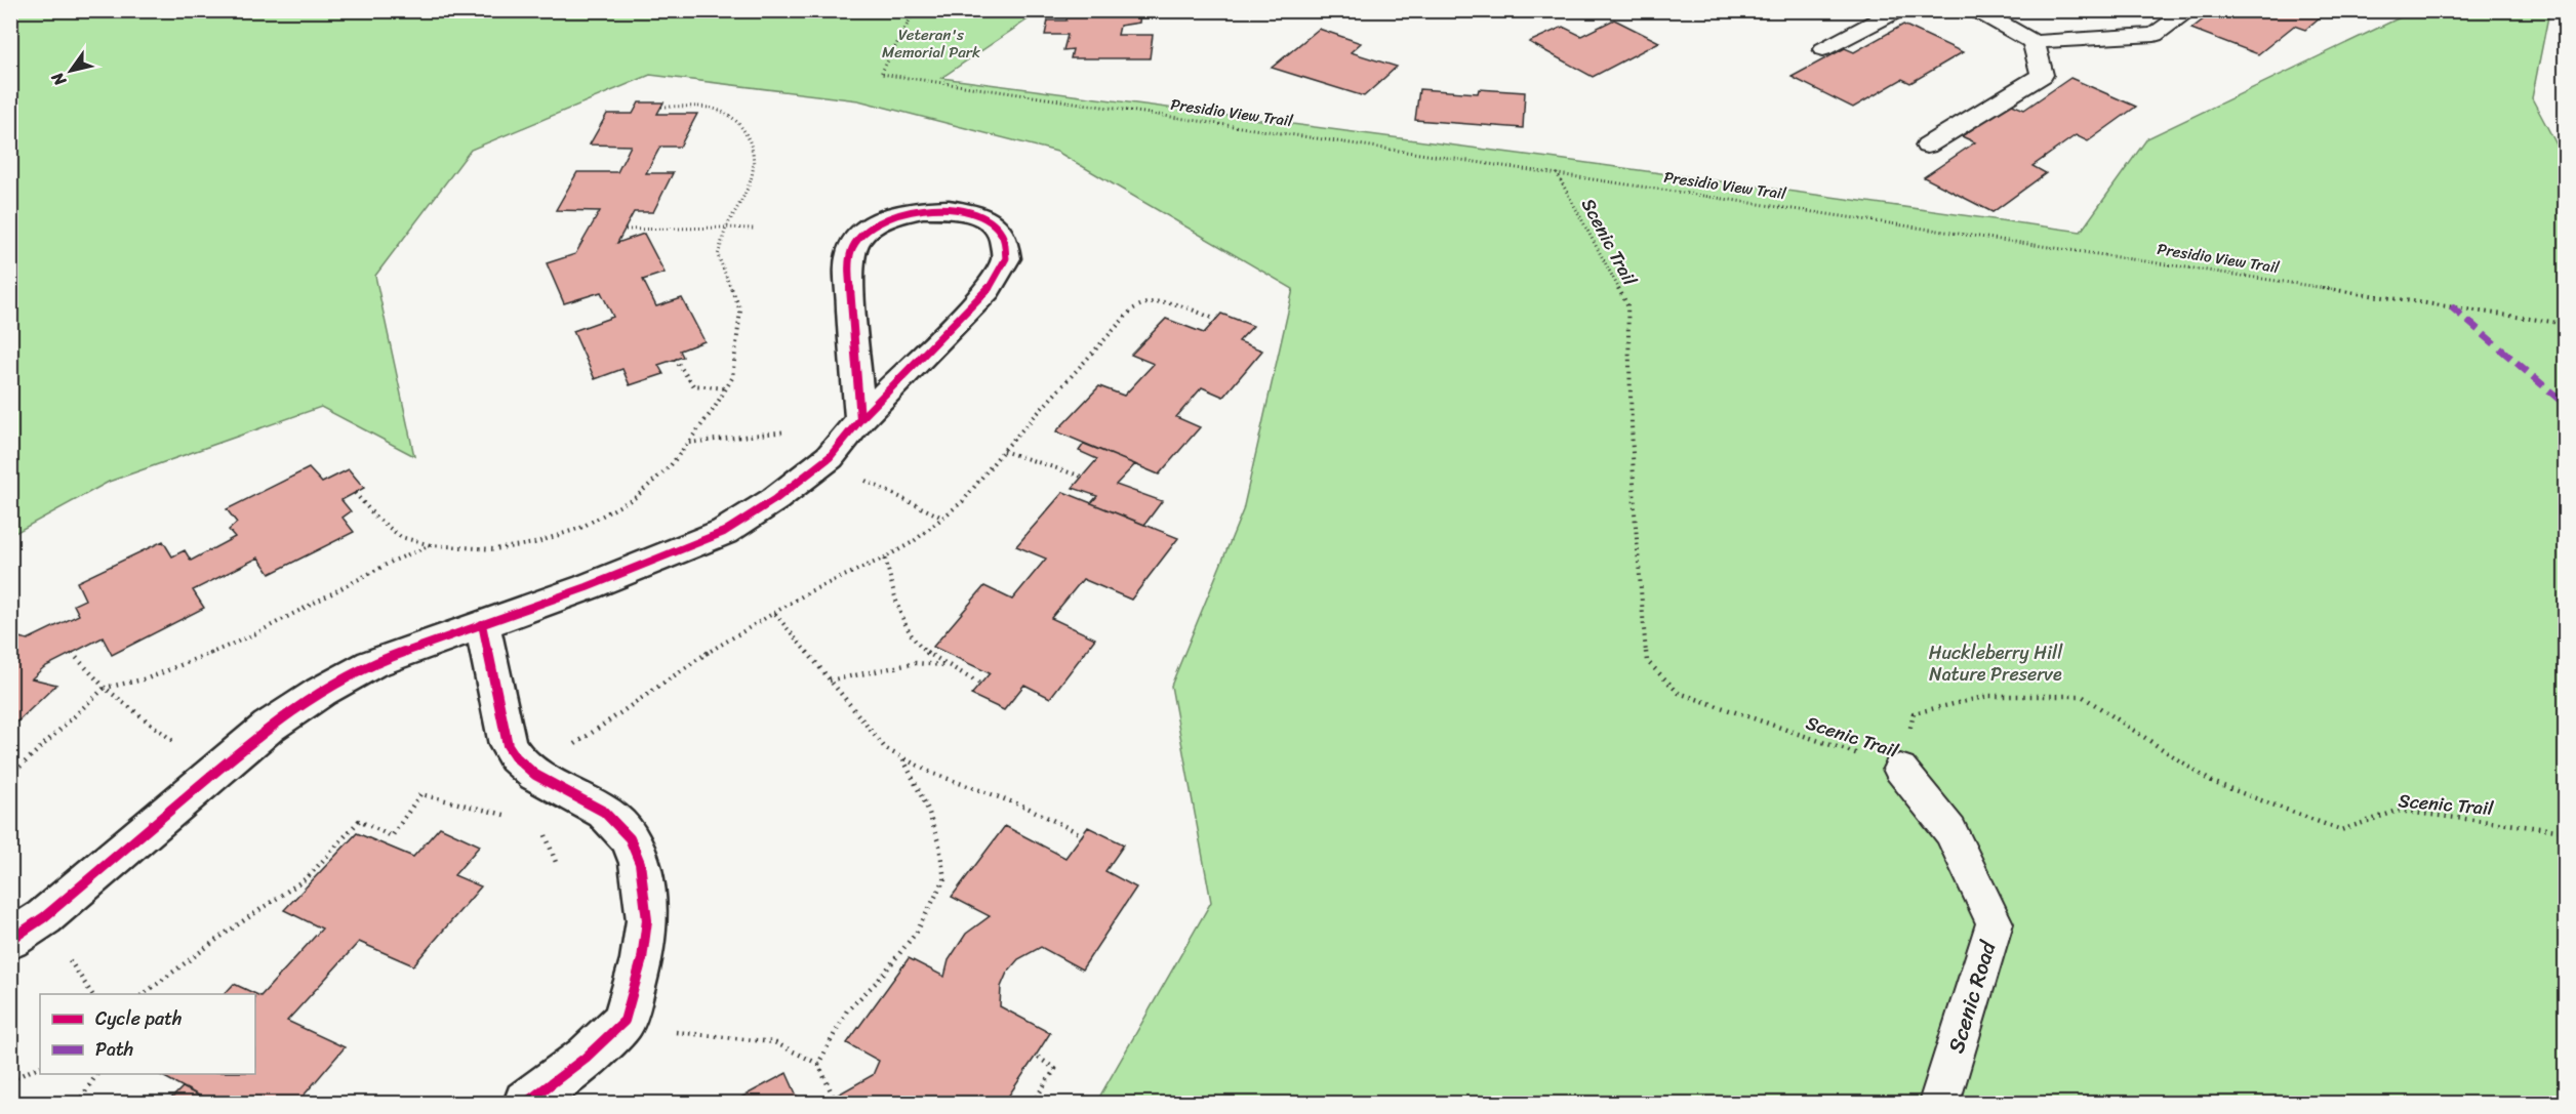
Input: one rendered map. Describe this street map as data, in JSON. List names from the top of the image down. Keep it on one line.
{"streets":{"lane":["Scenic Road"],"path":["Presidio View Trail","Scenic Trail"]},"crossings":[["Presidio View Trail","Scenic Trail"],["Scenic Trail","Scenic Road"]],"parks":["Veteran's Memorial Park","Huckleberry Hill Nature Preserve"],"legend":["Cycle path","Path"],"north":"bottom left"}
